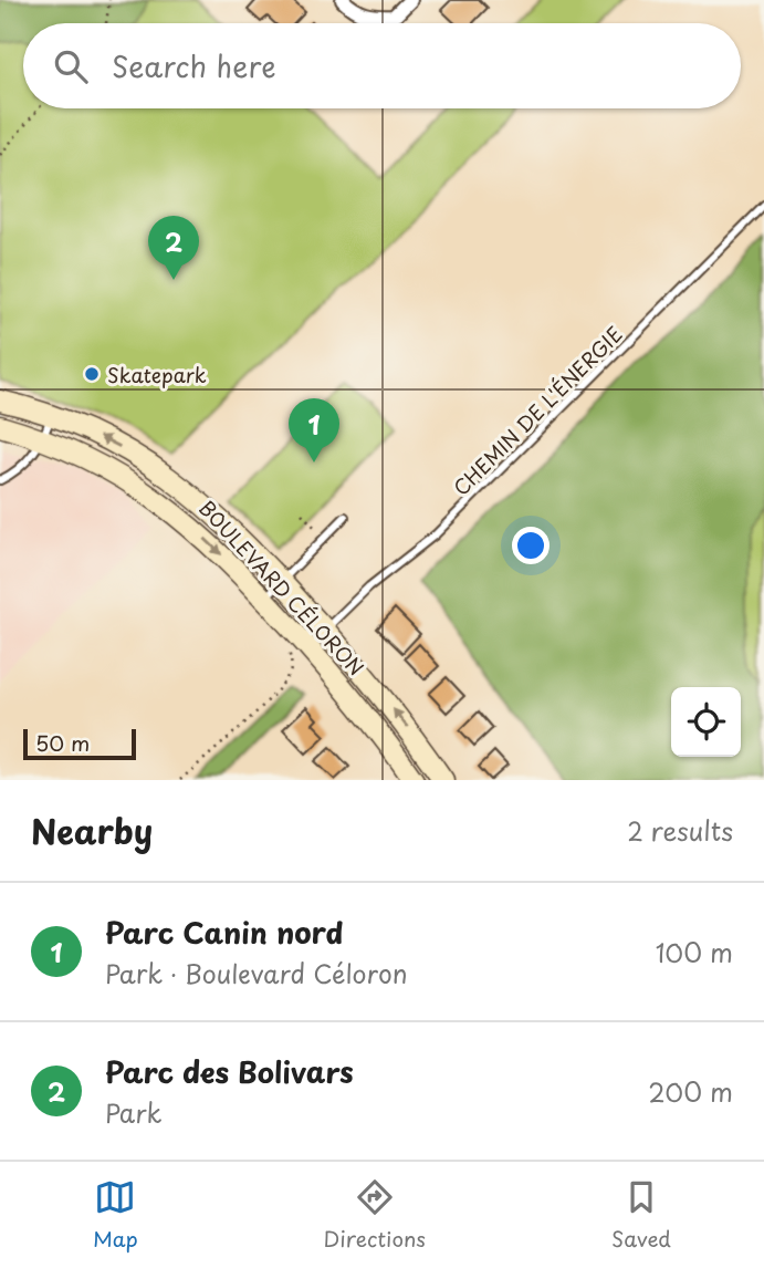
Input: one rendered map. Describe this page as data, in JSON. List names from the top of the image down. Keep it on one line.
{"streets":{"street":["BOULEVARD CÉLORON"],"lane":["CHEMIN DE L'ÉNERGIE"]},"crossings":[["CHEMIN DE L'ÉNERGIE","BOULEVARD CÉLORON"]],"places":["Skatepark"],"scale_bar":"50 m","page":{"search":"Search here","pins":["2","1"],"scale":"50 m","heading":["Nearby","2 results"],"list":[{"mark":"1","name":"Parc Canin nord","note":"Park · Boulevard Céloron","value":"100 m"},{"mark":"2","name":"Parc des Bolivars","note":"Park","value":"200 m"}],"nav":["Map","Directions","Saved"]}}
